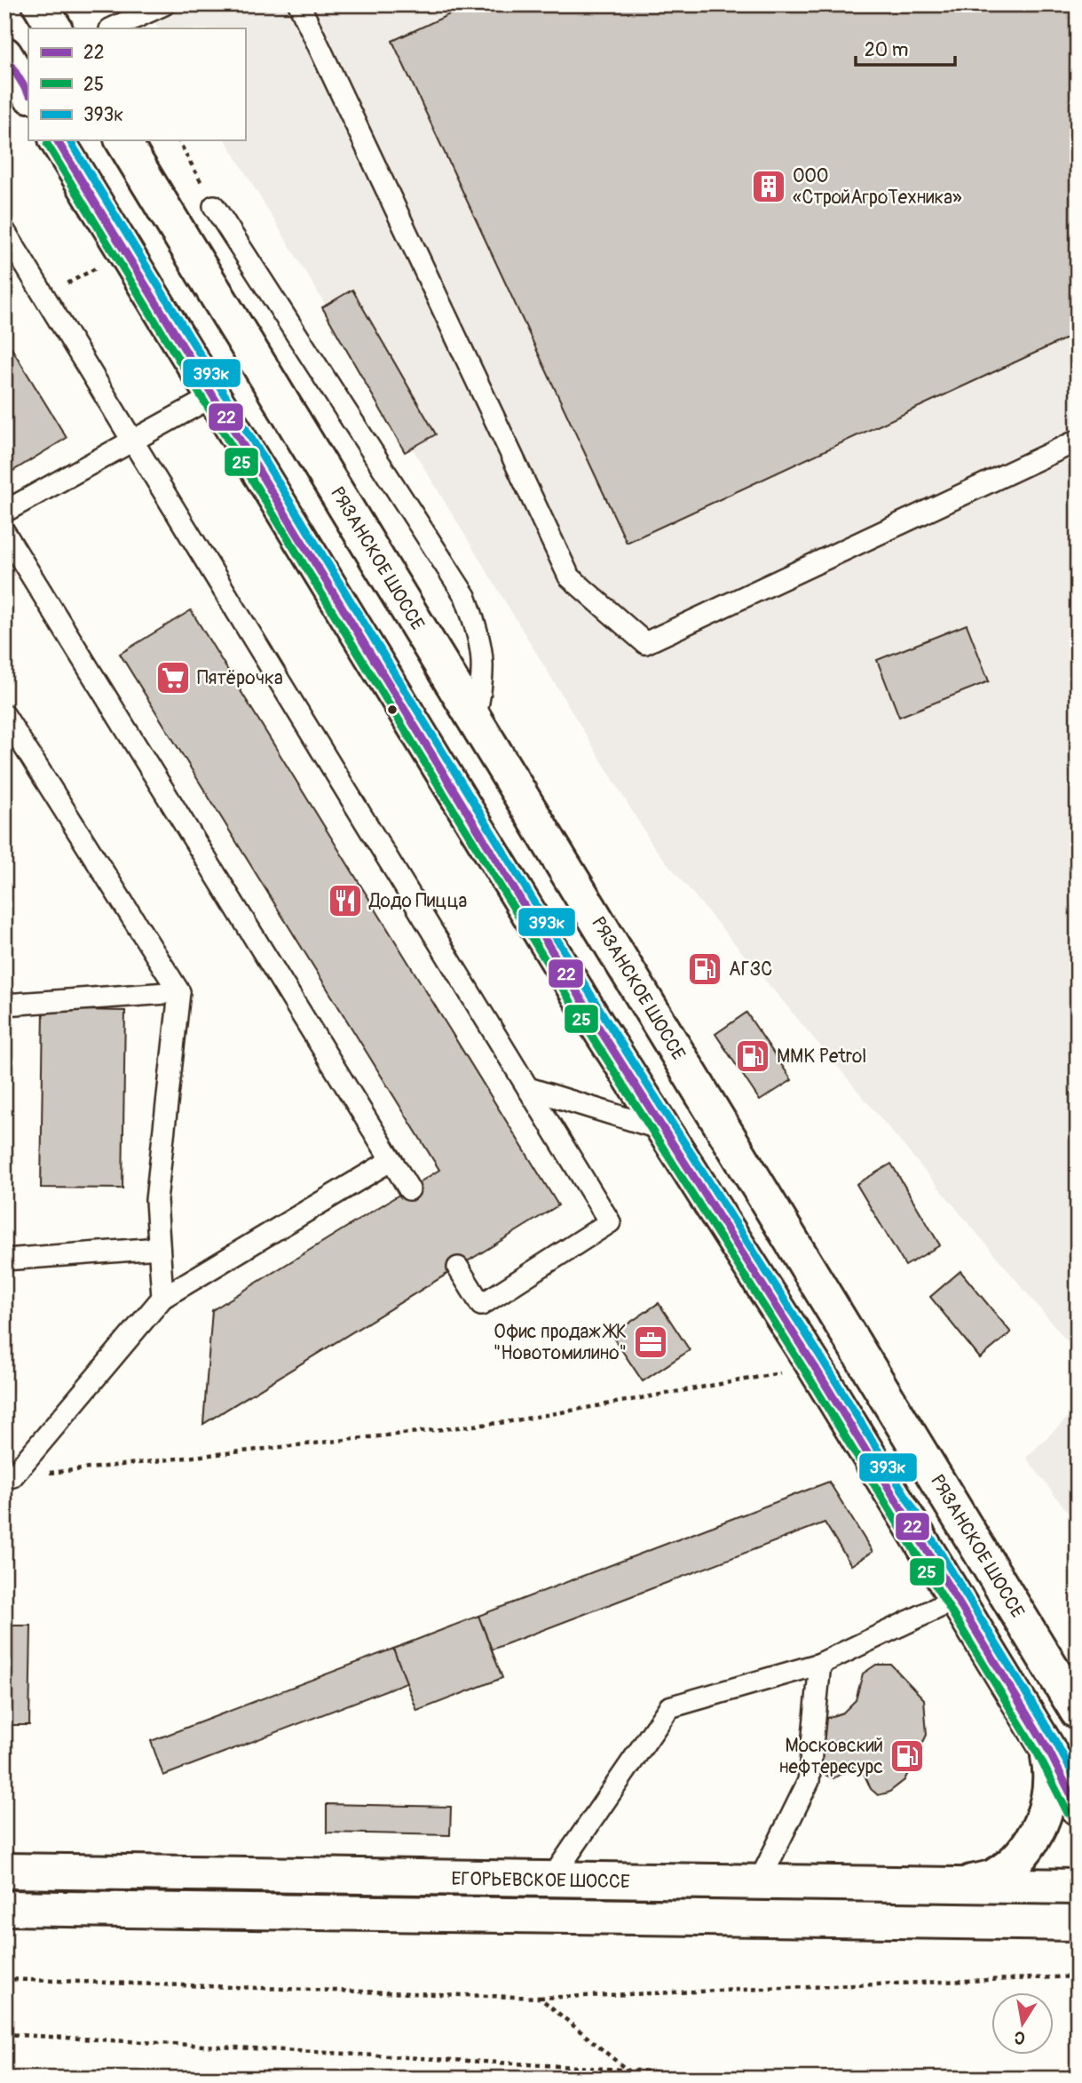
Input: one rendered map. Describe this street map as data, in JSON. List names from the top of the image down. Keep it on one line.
{"streets":{"main road":["РЯЗАНСКОЕ ШОССЕ","ЕГОРЬЕВСКОЕ ШОССЕ"]},"places":{"building":["ООО «СтройАгроТехника»"],"supermarket":["Пятёрочка"],"restaurant":["Додо Пицца"],"fuel station":["АГЗС","MMK Petrol","Московский нефтересурс"],"office":["Офис продаж ЖК \"Новотомилино\""]},"lines":["transit line 22","transit line 393к","transit line 25"],"legend":["22","25","393к"],"scale_bar":"20 m","north":"bottom"}
